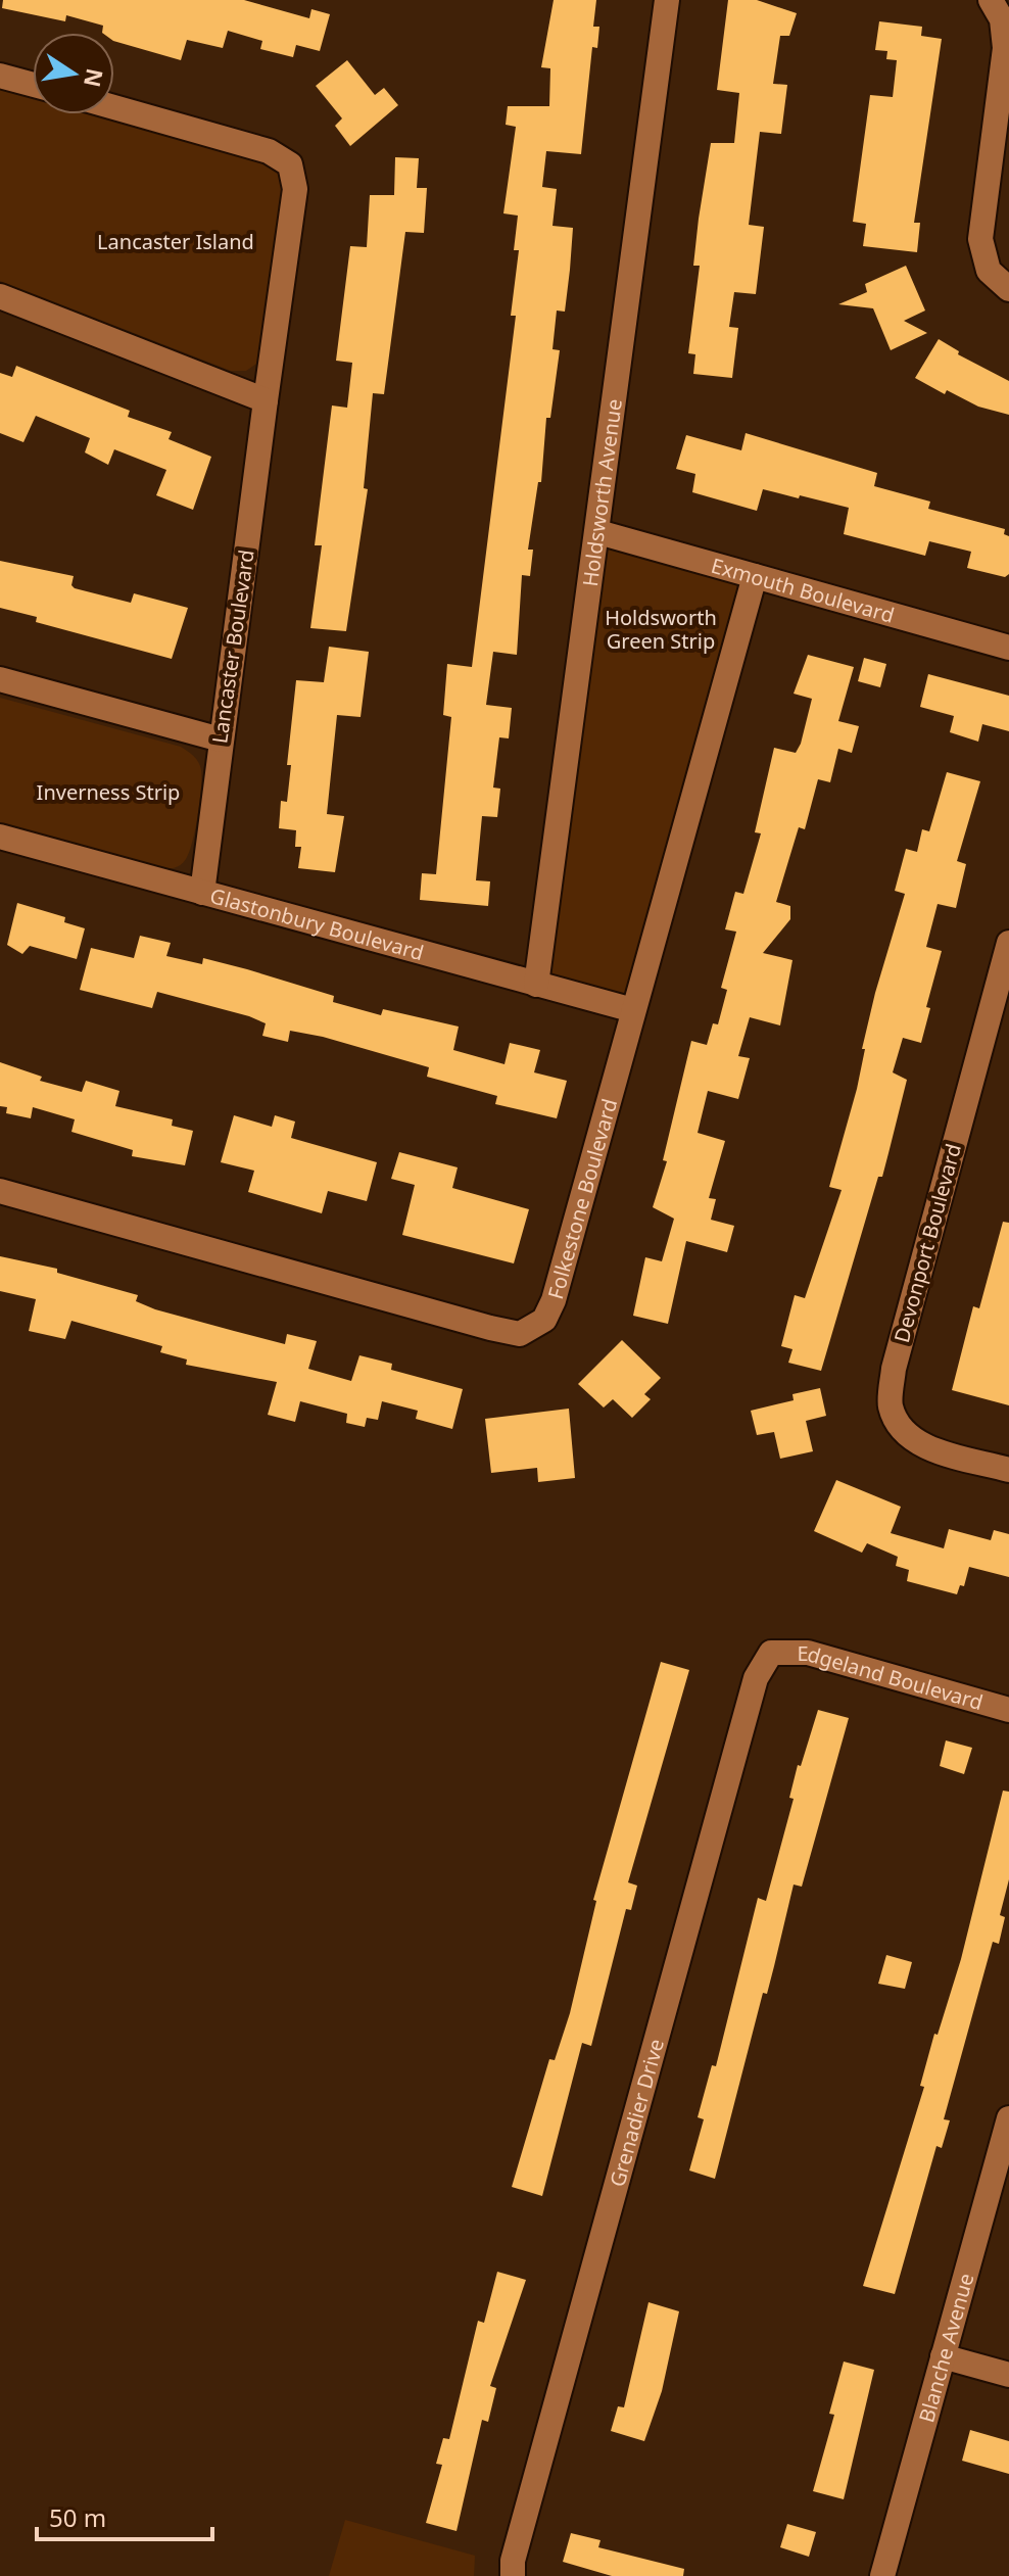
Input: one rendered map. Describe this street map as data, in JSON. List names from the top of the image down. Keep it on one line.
{"streets":{"street":["Holdsworth Avenue","Exmouth Boulevard","Lancaster Boulevard","Glastonbury Boulevard","Folkestone Boulevard","Devonport Boulevard","Edgeland Boulevard","Grenadier Drive","Blanche Avenue"]},"crossings":[["Holdsworth Avenue","Exmouth Boulevard"],["Holdsworth Avenue","Glastonbury Boulevard"],["Exmouth Boulevard","Folkestone Boulevard"],["Lancaster Boulevard","Glastonbury Boulevard"],["Glastonbury Boulevard","Folkestone Boulevard"],["Edgeland Boulevard","Grenadier Drive"]],"parks":["Lancaster Island","Holdsworth Green Strip","Inverness Strip"],"scale_bar":"50 m","north":"right"}
